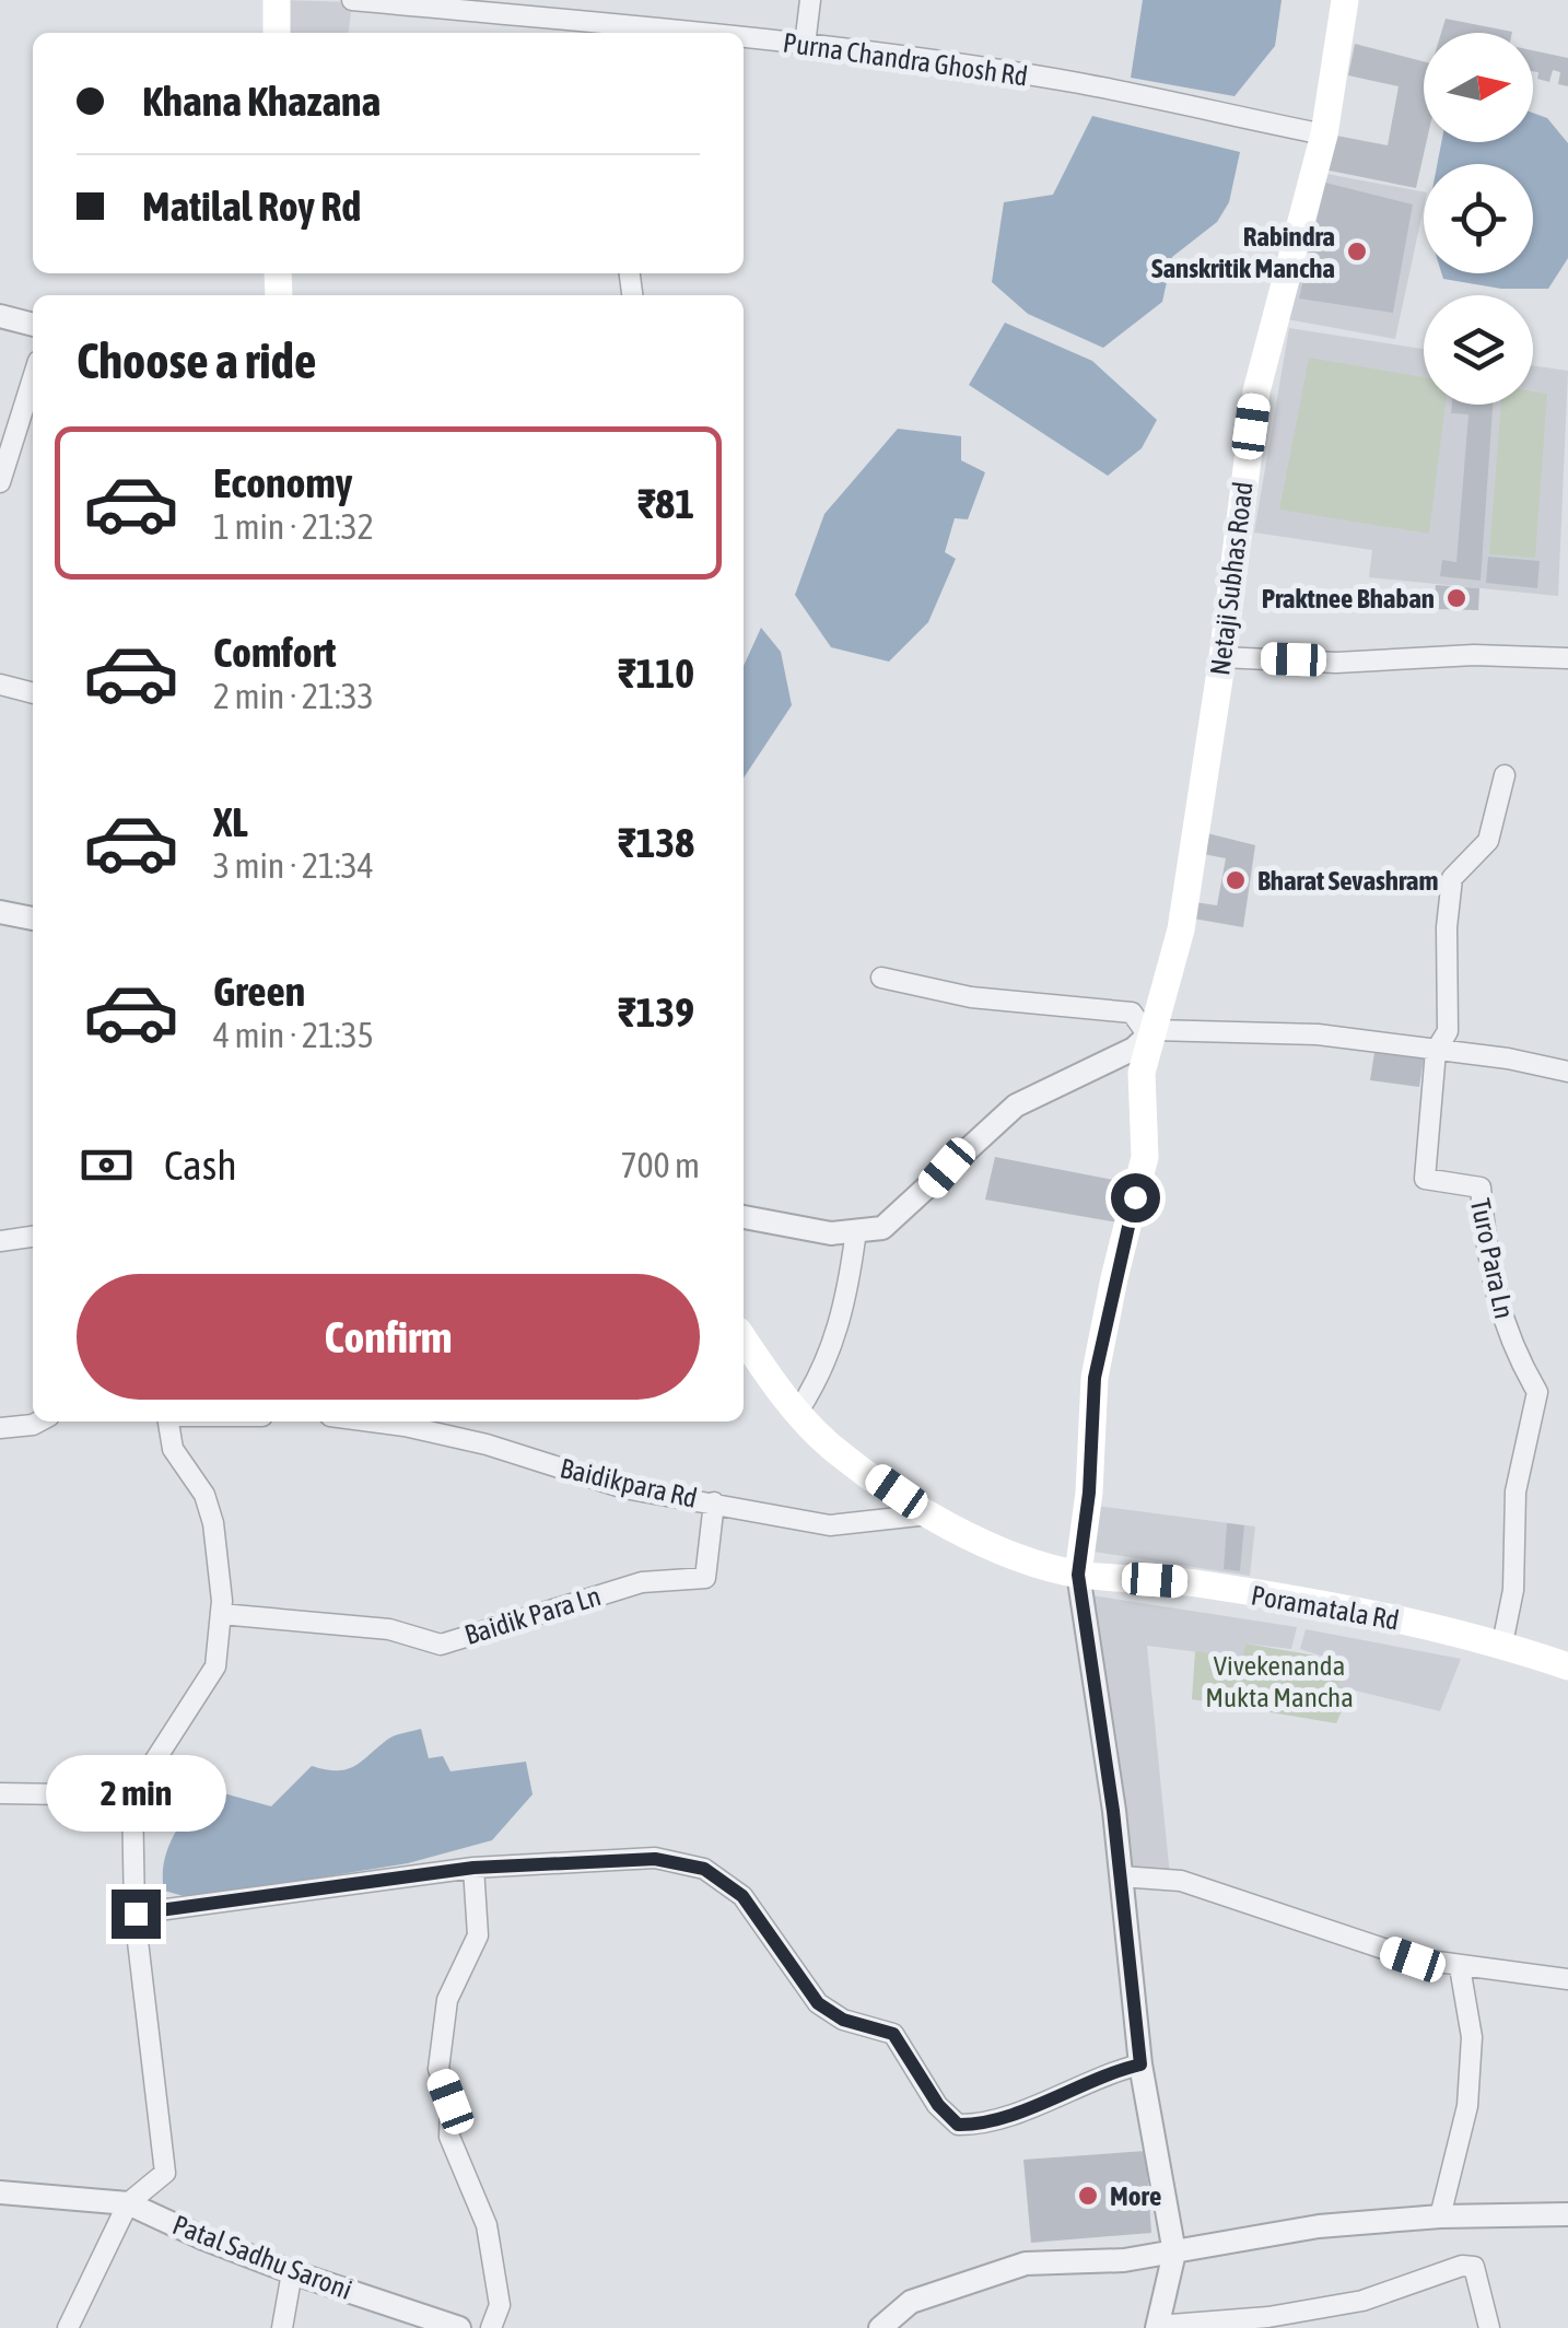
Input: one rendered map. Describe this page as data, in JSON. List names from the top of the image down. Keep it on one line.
{"streets":{"main road":["Netaji Subhas Road","Poramatala Rd"],"street":["Purna Chandra Ghosh Rd","Turo Para Ln","Baidikpara Rd","Baidik Para Ln","Patal Sadhu Saroni"]},"crossings":[["Purna Chandra Ghosh Rd","Netaji Subhas Road"],["Netaji Subhas Road","Poramatala Rd"],["Turo Para Ln","Poramatala Rd"],["Baidikpara Rd","Poramatala Rd"],["Baidikpara Rd","Baidik Para Ln"]],"parks":["Vivekenanda Mukta Mancha"],"places":["Rabindra Sanskritik Mancha","Praktnee Bhaban","Bharat Sevashram","More"],"north":"right","page":{"banner":["Khana Khazana","Matilal Roy Rd"],"heading":"Choose a ride","list":[{"name":"Economy","note":"1 min · 21:32","value":"₹81"},{"name":"Comfort","note":"2 min · 21:33","value":"₹110"},{"name":"XL","note":"3 min · 21:34","value":"₹138"},{"name":"Green","note":"4 min · 21:35","value":"₹139"}],"pay":["Cash","700 m"],"buttons":"Confirm","bubble":"2 min"}}
